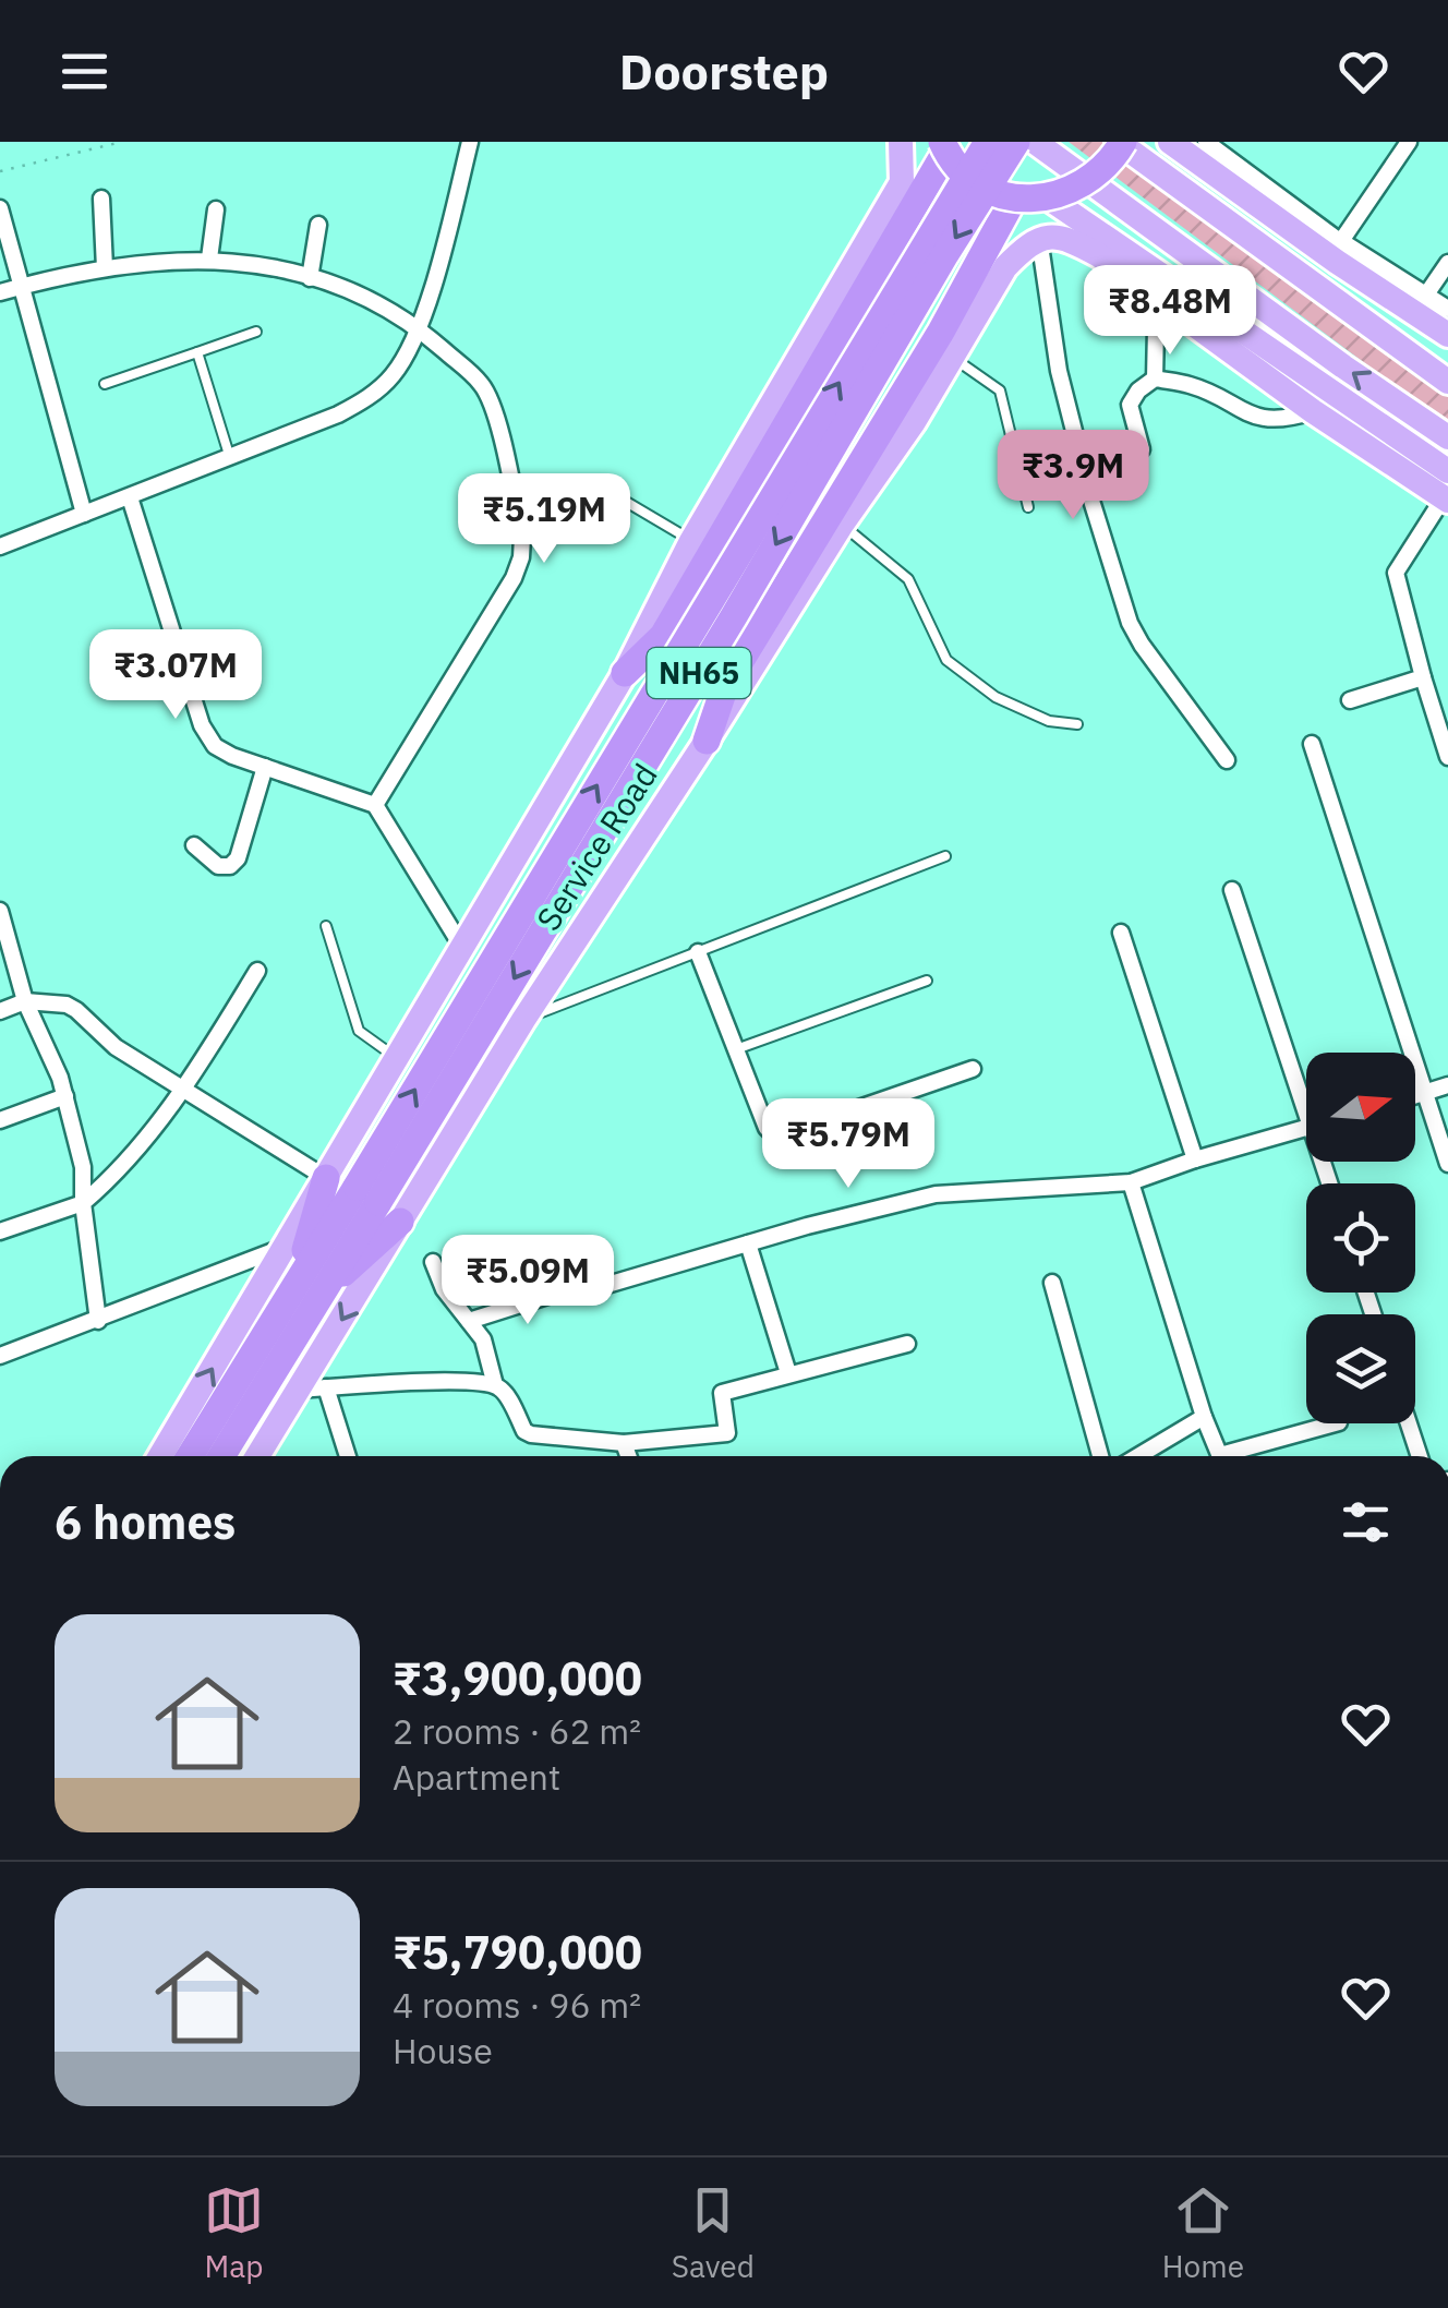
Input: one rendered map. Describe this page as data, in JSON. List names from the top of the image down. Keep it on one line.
{"streets":{"highway":["NH65"],"main road":["Service Road"]},"north":"right","page":{"header":"Doorstep","price":["₹8.48M","₹3.9M","₹5.19M","₹3.07M","₹5.79M","₹5.09M"],"heading":"6 homes","list":[{"name":"₹3,900,000","note":"2 rooms · 62 m² · Apartment"},{"name":"₹5,790,000","note":"4 rooms · 96 m² · House"}],"tabs":["Map","Saved","Home"]}}
